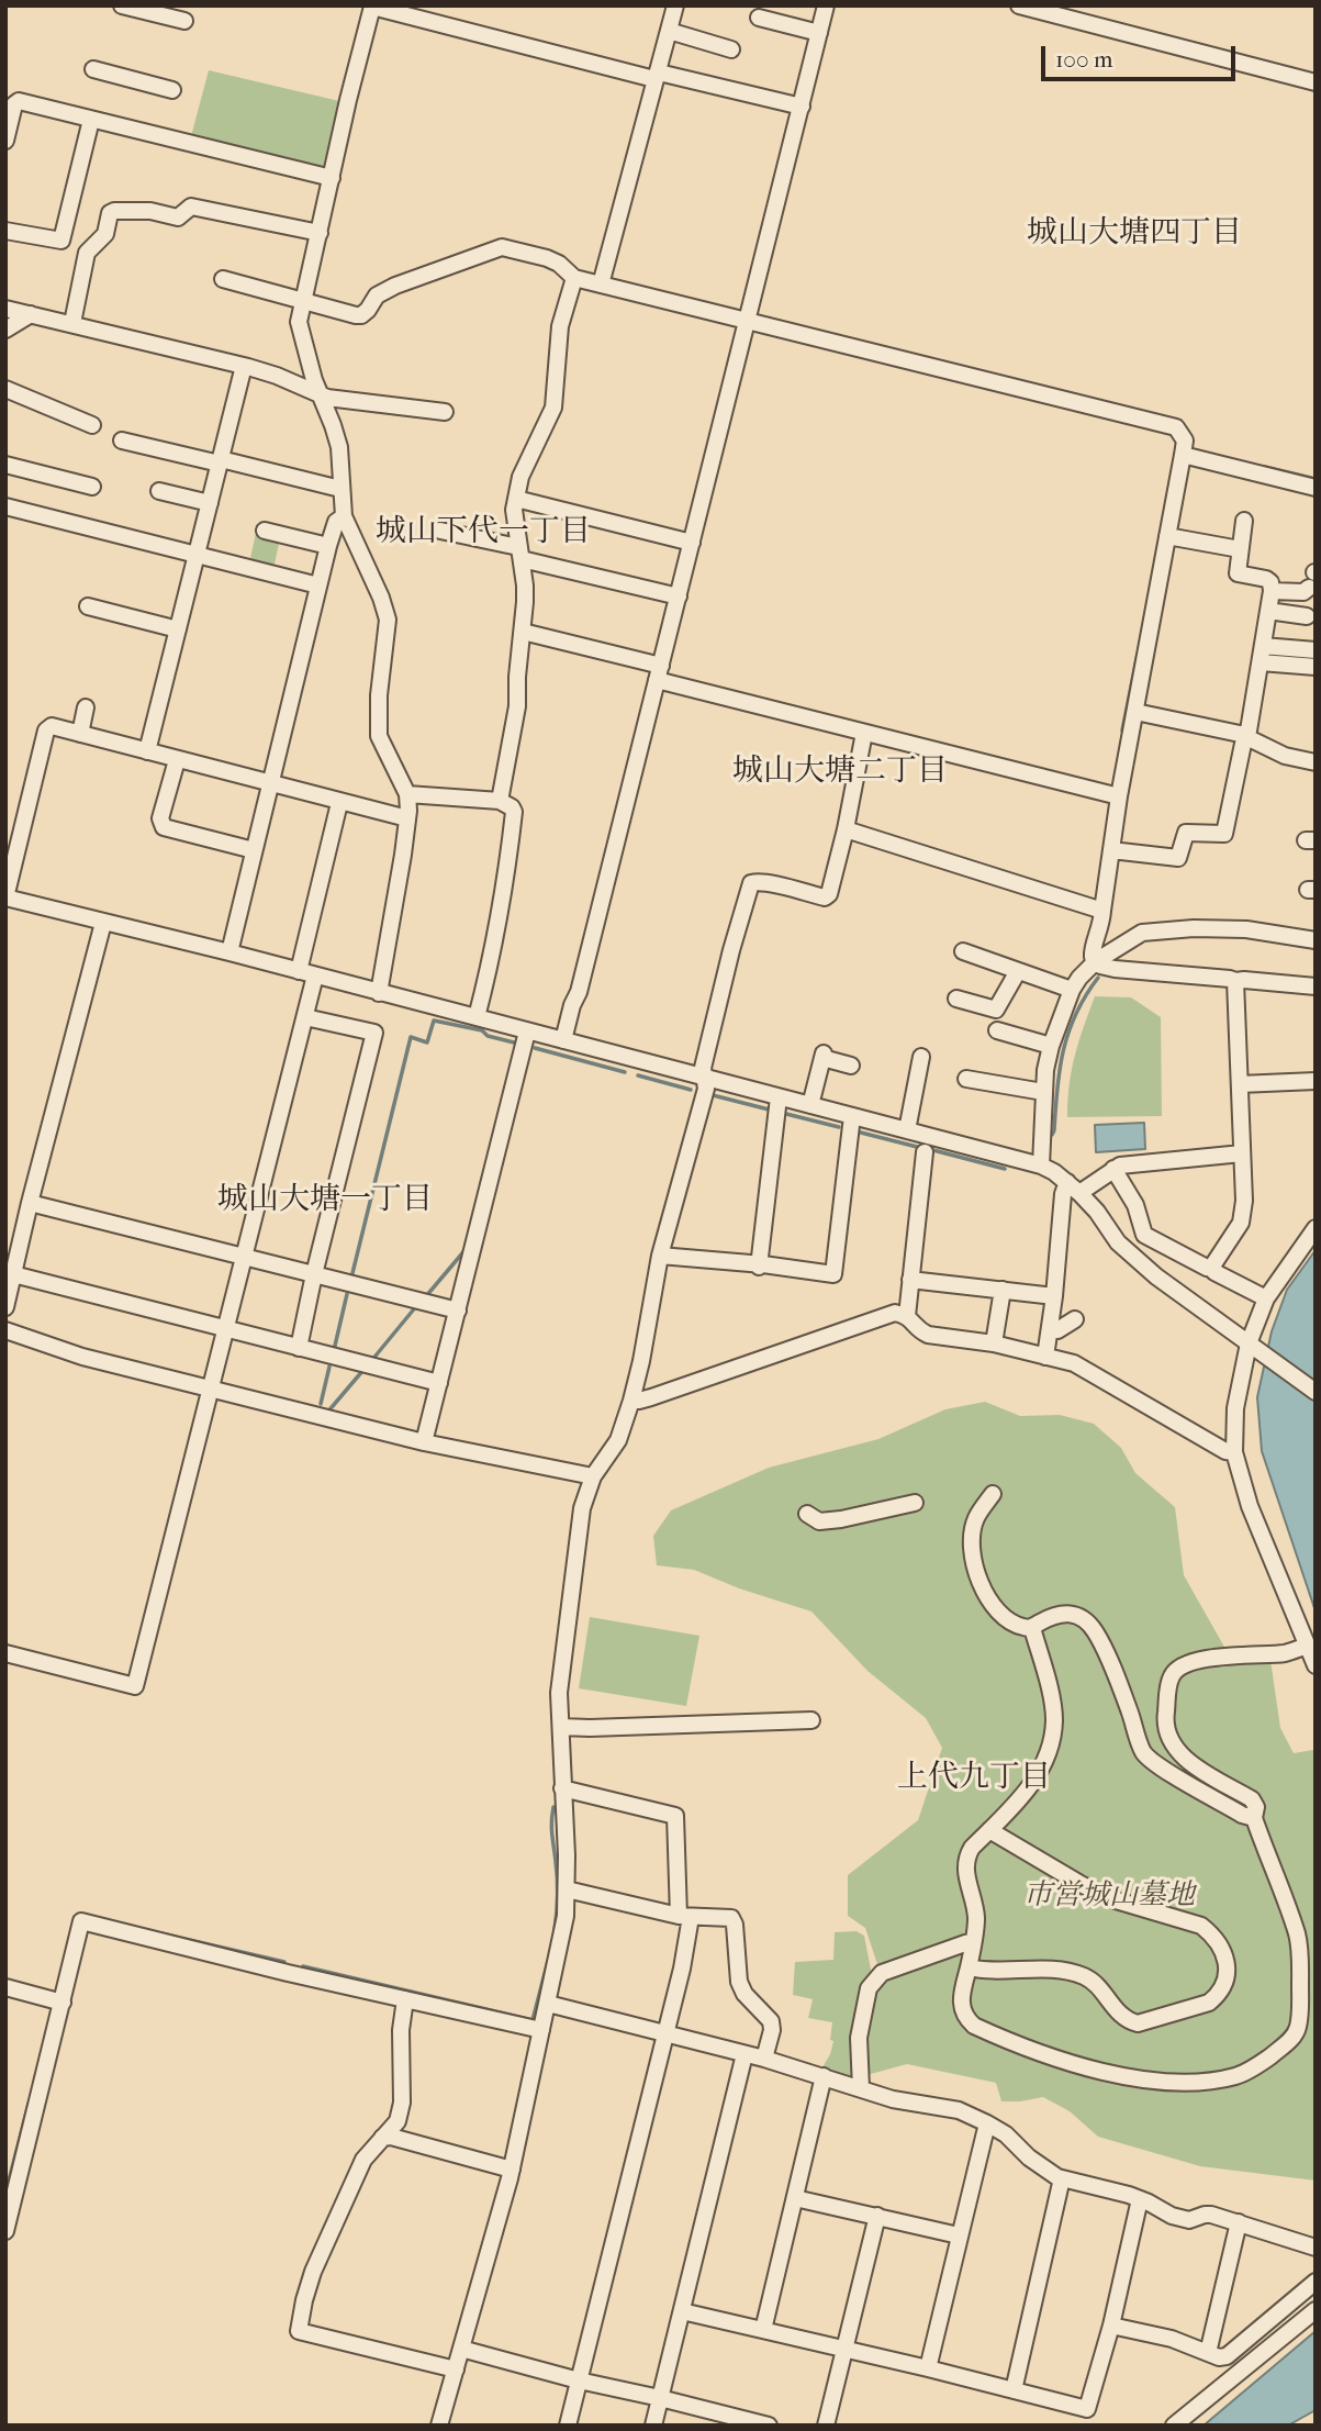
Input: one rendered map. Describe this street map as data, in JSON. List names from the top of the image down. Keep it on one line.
{"districts":["城山大塘四丁目","城山下代一丁目","城山大塘二丁目","城山大塘一丁目","上代九丁目"],"parks":["市営城山墓地"],"scale_bar":"100 m"}
